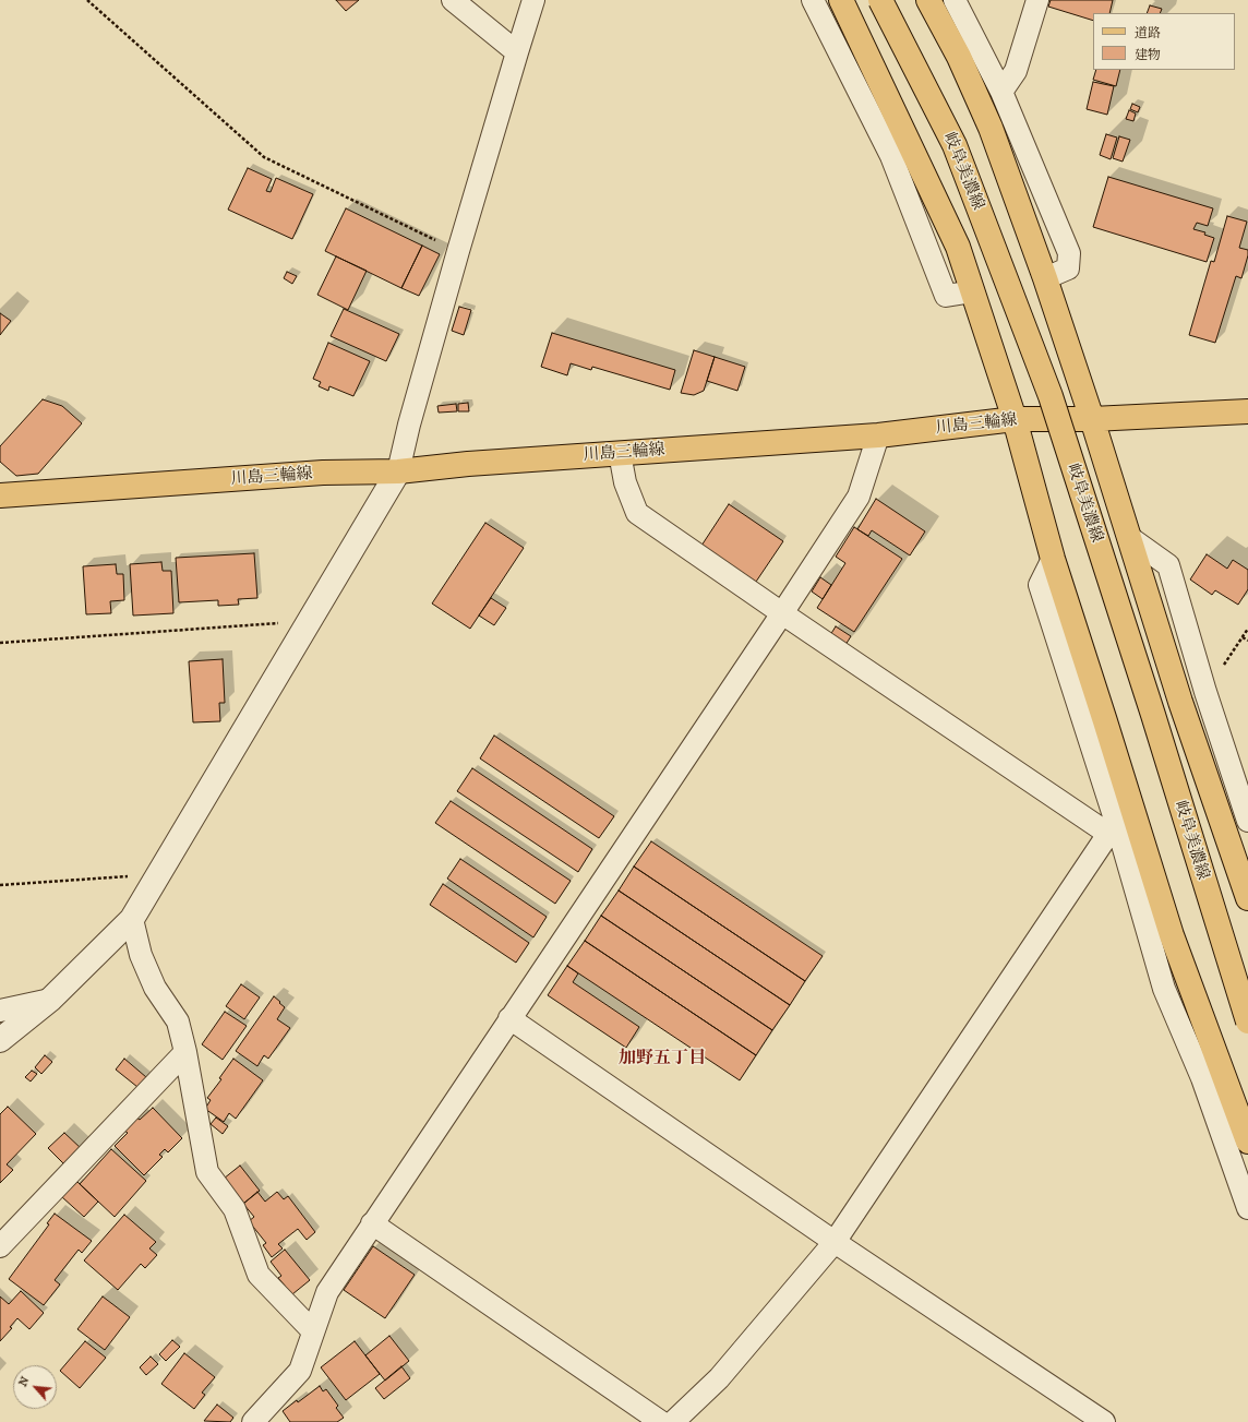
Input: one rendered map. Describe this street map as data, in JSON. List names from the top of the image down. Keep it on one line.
{"streets":{"main road":["岐阜美濃線","川島三輪線"]},"districts":["加野五丁目"],"legend":["道路","建物"],"north":"top left"}
